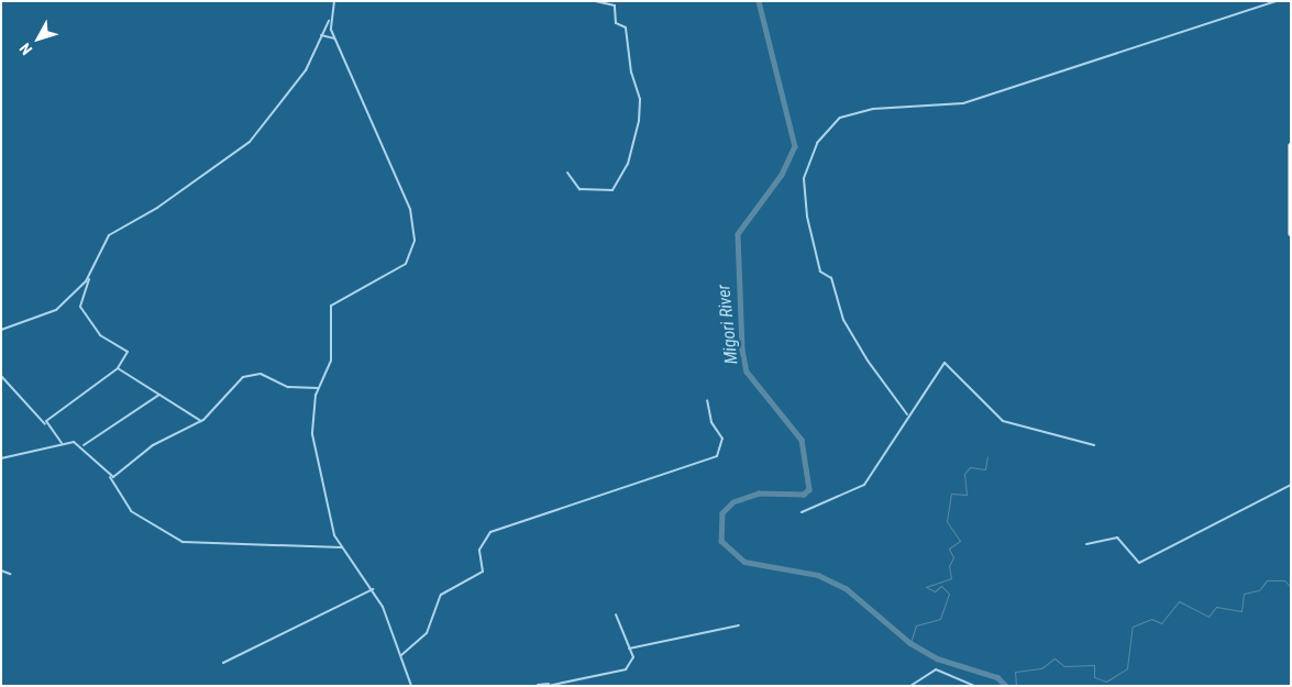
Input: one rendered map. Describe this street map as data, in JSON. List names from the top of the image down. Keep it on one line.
{"water":["Migori River"],"north":"bottom left"}
